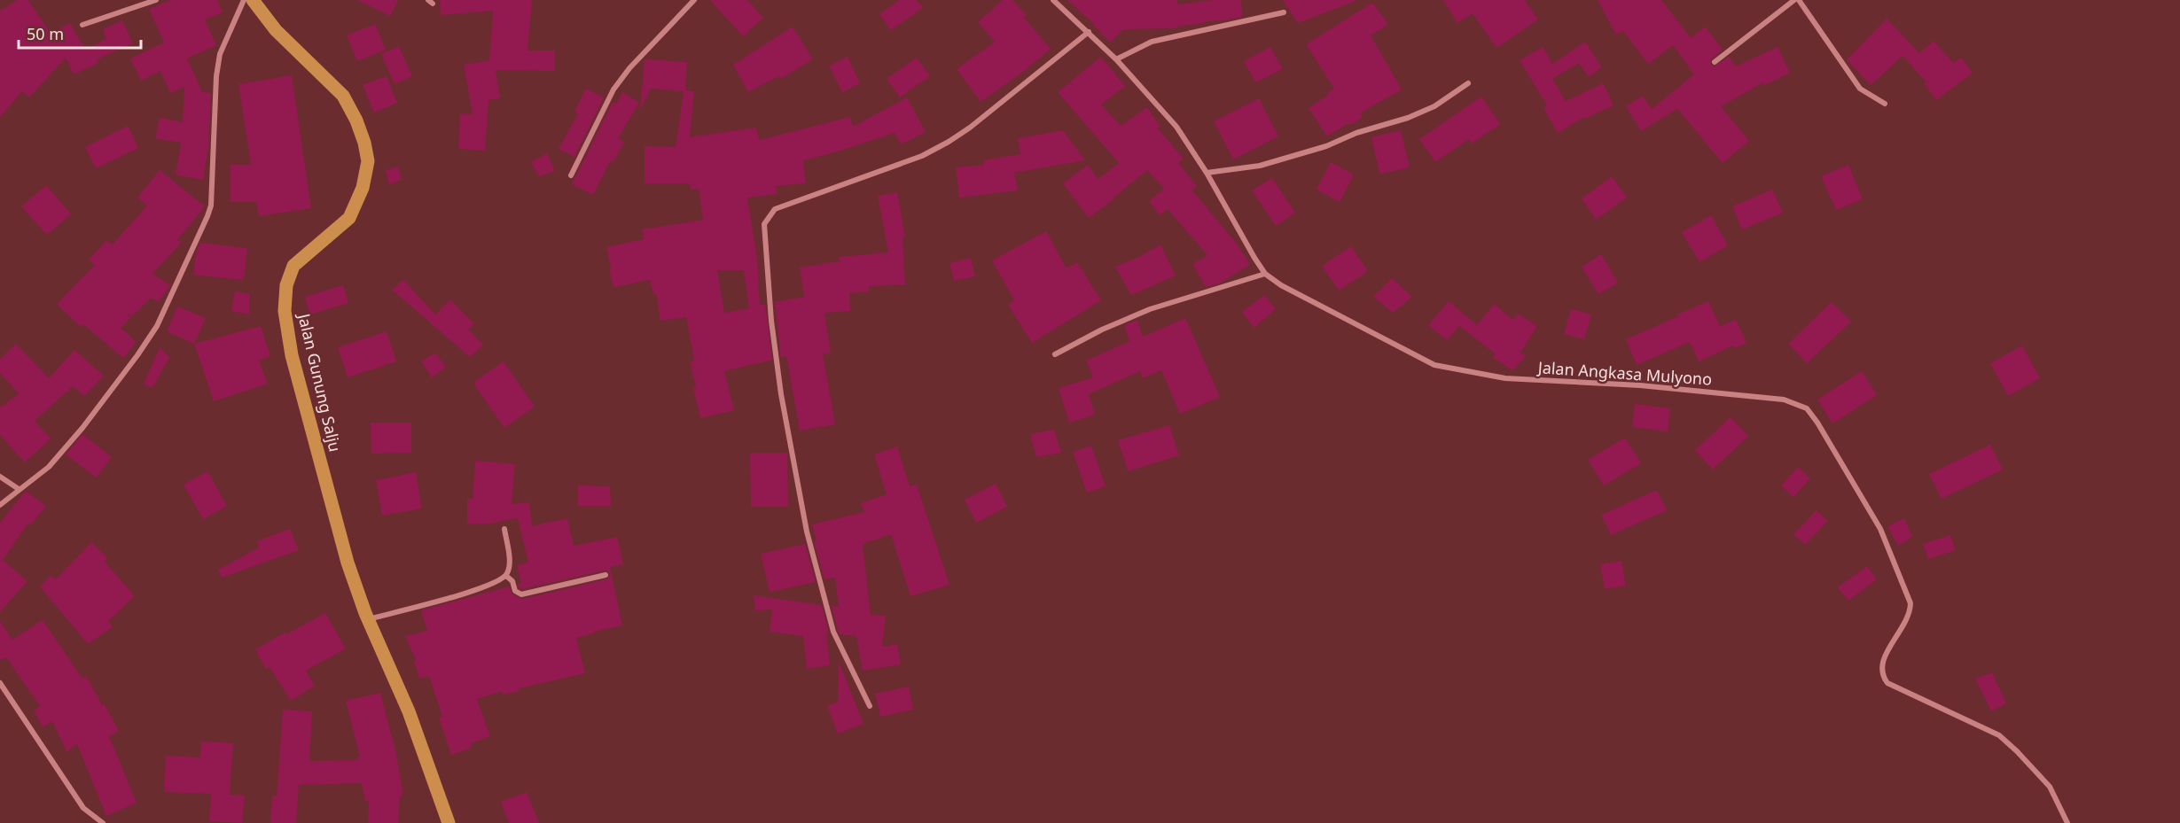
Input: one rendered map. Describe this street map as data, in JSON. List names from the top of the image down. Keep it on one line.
{"streets":{"main road":["Jalan Gunung Salju"],"street":["Jalan Angkasa Mulyono"]},"scale_bar":"50 m"}
